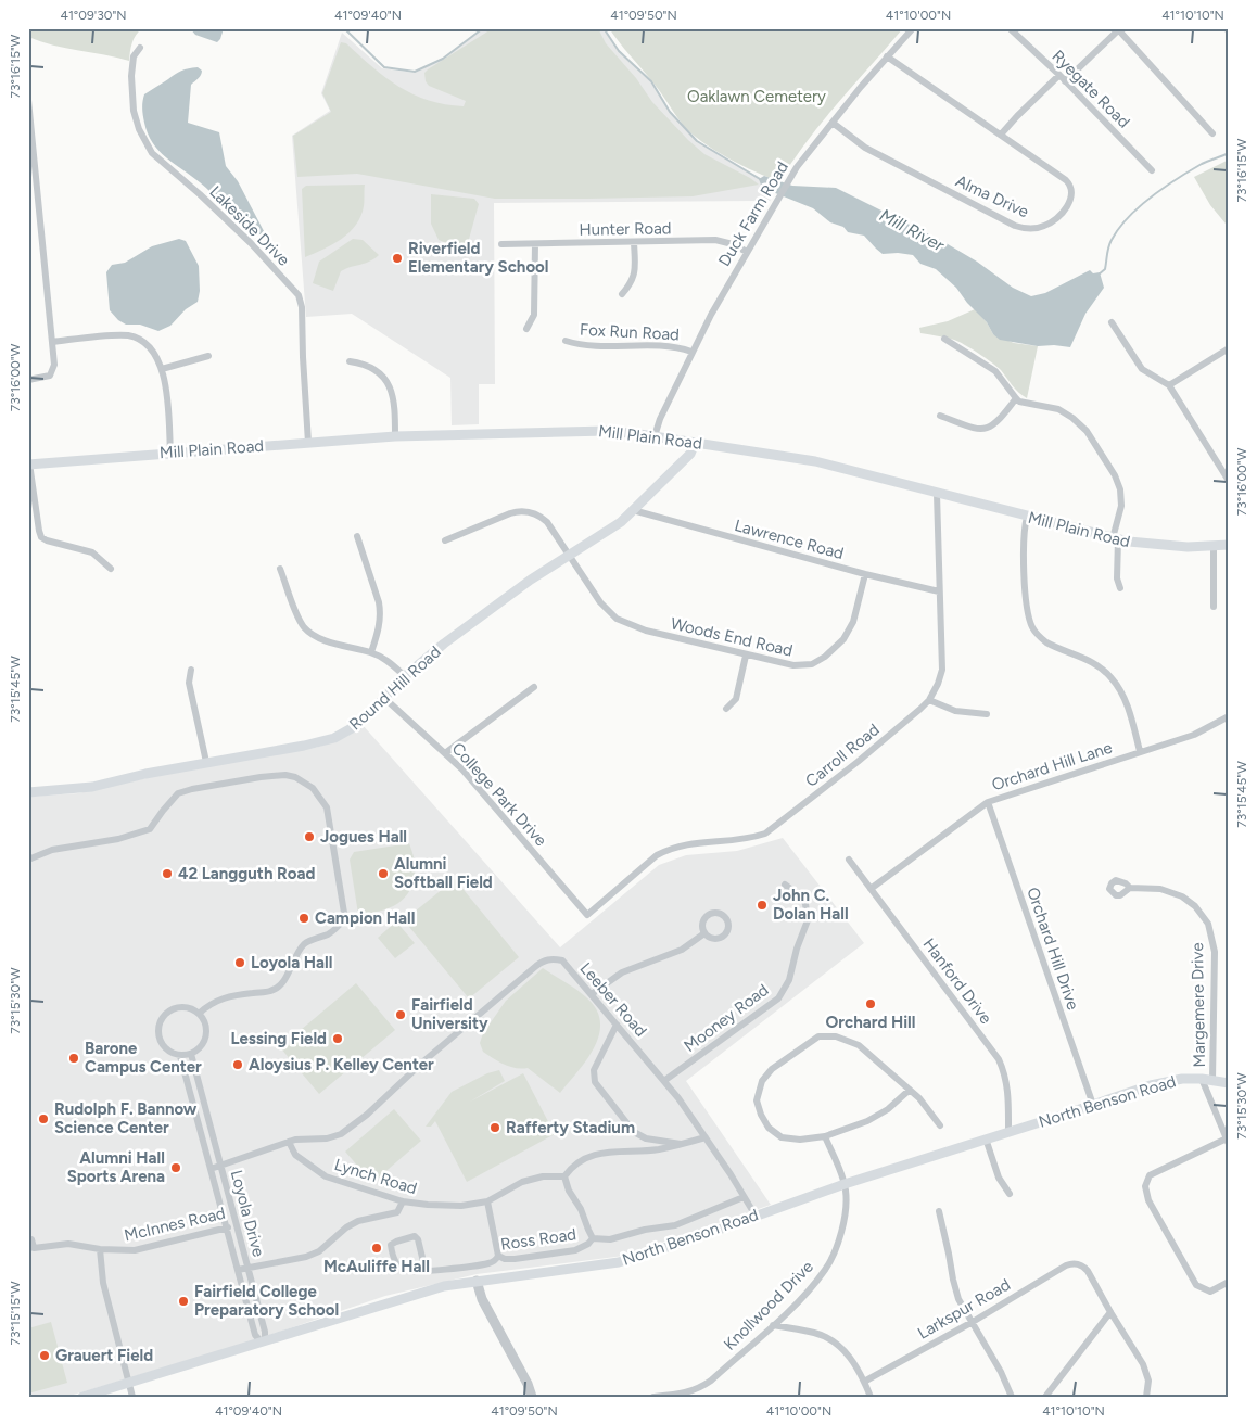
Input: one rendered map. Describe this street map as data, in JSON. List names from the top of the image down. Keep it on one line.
{"streets":{"main road":["Mill Plain Road","Round Hill Road","North Benson Road"],"street":["Ryegate Road","Alma Drive","Duck Farm Road","Lakeside Drive","Hunter Road","Fox Run Road","Lawrence Road","Woods End Road","Carroll Road","Orchard Hill Lane","College Park Drive","Orchard Hill Drive","Hanford Drive","Leeber Road","Margemere Drive","Mooney Road","Lynch Road","Loyola Drive","McInnes Road","Ross Road","Knollwood Drive","Larkspur Road"]},"crossings":[["Alma Drive","Duck Farm Road"],["Duck Farm Road","Hunter Road"],["Duck Farm Road","Fox Run Road"],["Duck Farm Road","Mill Plain Road"],["Lakeside Drive","Mill Plain Road"],["Mill Plain Road","Round Hill Road"],["Mill Plain Road","Carroll Road"],["Lawrence Road","Woods End Road"],["Lawrence Road","Round Hill Road"],["Lawrence Road","Carroll Road"],["Woods End Road","Round Hill Road"],["Round Hill Road","College Park Drive"],["Carroll Road","College Park Drive"],["Orchard Hill Lane","Orchard Hill Drive"],["Orchard Hill Lane","Hanford Drive"],["Orchard Hill Drive","North Benson Road"],["Hanford Drive","North Benson Road"],["Leeber Road","Mooney Road"],["Leeber Road","North Benson Road"],["Leeber Road","Lynch Road"],["Leeber Road","Loyola Drive"],["Leeber Road","Ross Road"],["Margemere Drive","North Benson Road"],["North Benson Road","Loyola Drive"],["North Benson Road","Knollwood Drive"],["Loyola Drive","McInnes Road"]],"water":["Mill River"],"parks":["Oaklawn Cemetery"],"places":["Riverfield Elementary School","Jogues Hall","42 Langguth Road","Alumni Softball Field","John C. Dolan Hall","Campion Hall","Loyola Hall","Orchard Hill","Fairfield University","Lessing Field","Barone Campus Center","Aloysius P. Kelley Center","Rudolph F. Bannow Science Center","Rafferty Stadium","Alumni Hall Sports Arena","McAuliffe Hall","Fairfield College Preparatory School","Grauert Field"],"coordinates":["41°09'30\"N","41°09'40\"N","41°09'50\"N","41°10'00\"N","41°10'10\"N","73°16'15\"W","73°16'00\"W","73°15'45\"W","73°15'30\"W","73°15'15\"W"]}
